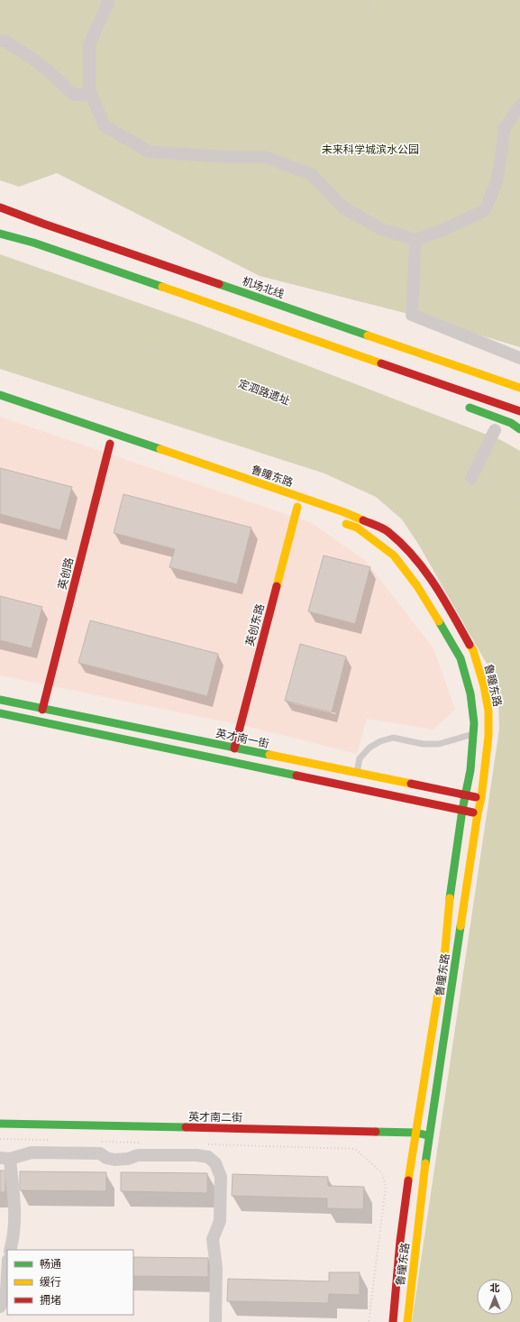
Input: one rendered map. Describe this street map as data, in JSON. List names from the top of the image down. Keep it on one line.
{"streets":{"main road":["机场北线","鲁瞳东路","英创路","英创东路","英才南一街","英才南二街"],"path":["定泗路遗址"]},"crossings":[["鲁瞳东路","英才南一街"],["鲁瞳东路","英才南二街"],["英创路","英才南一街"],["英创东路","英才南一街"]],"parks":["未来科学城滨水公园"],"legend":["畅通","缓行","拥堵"],"north":"top"}
